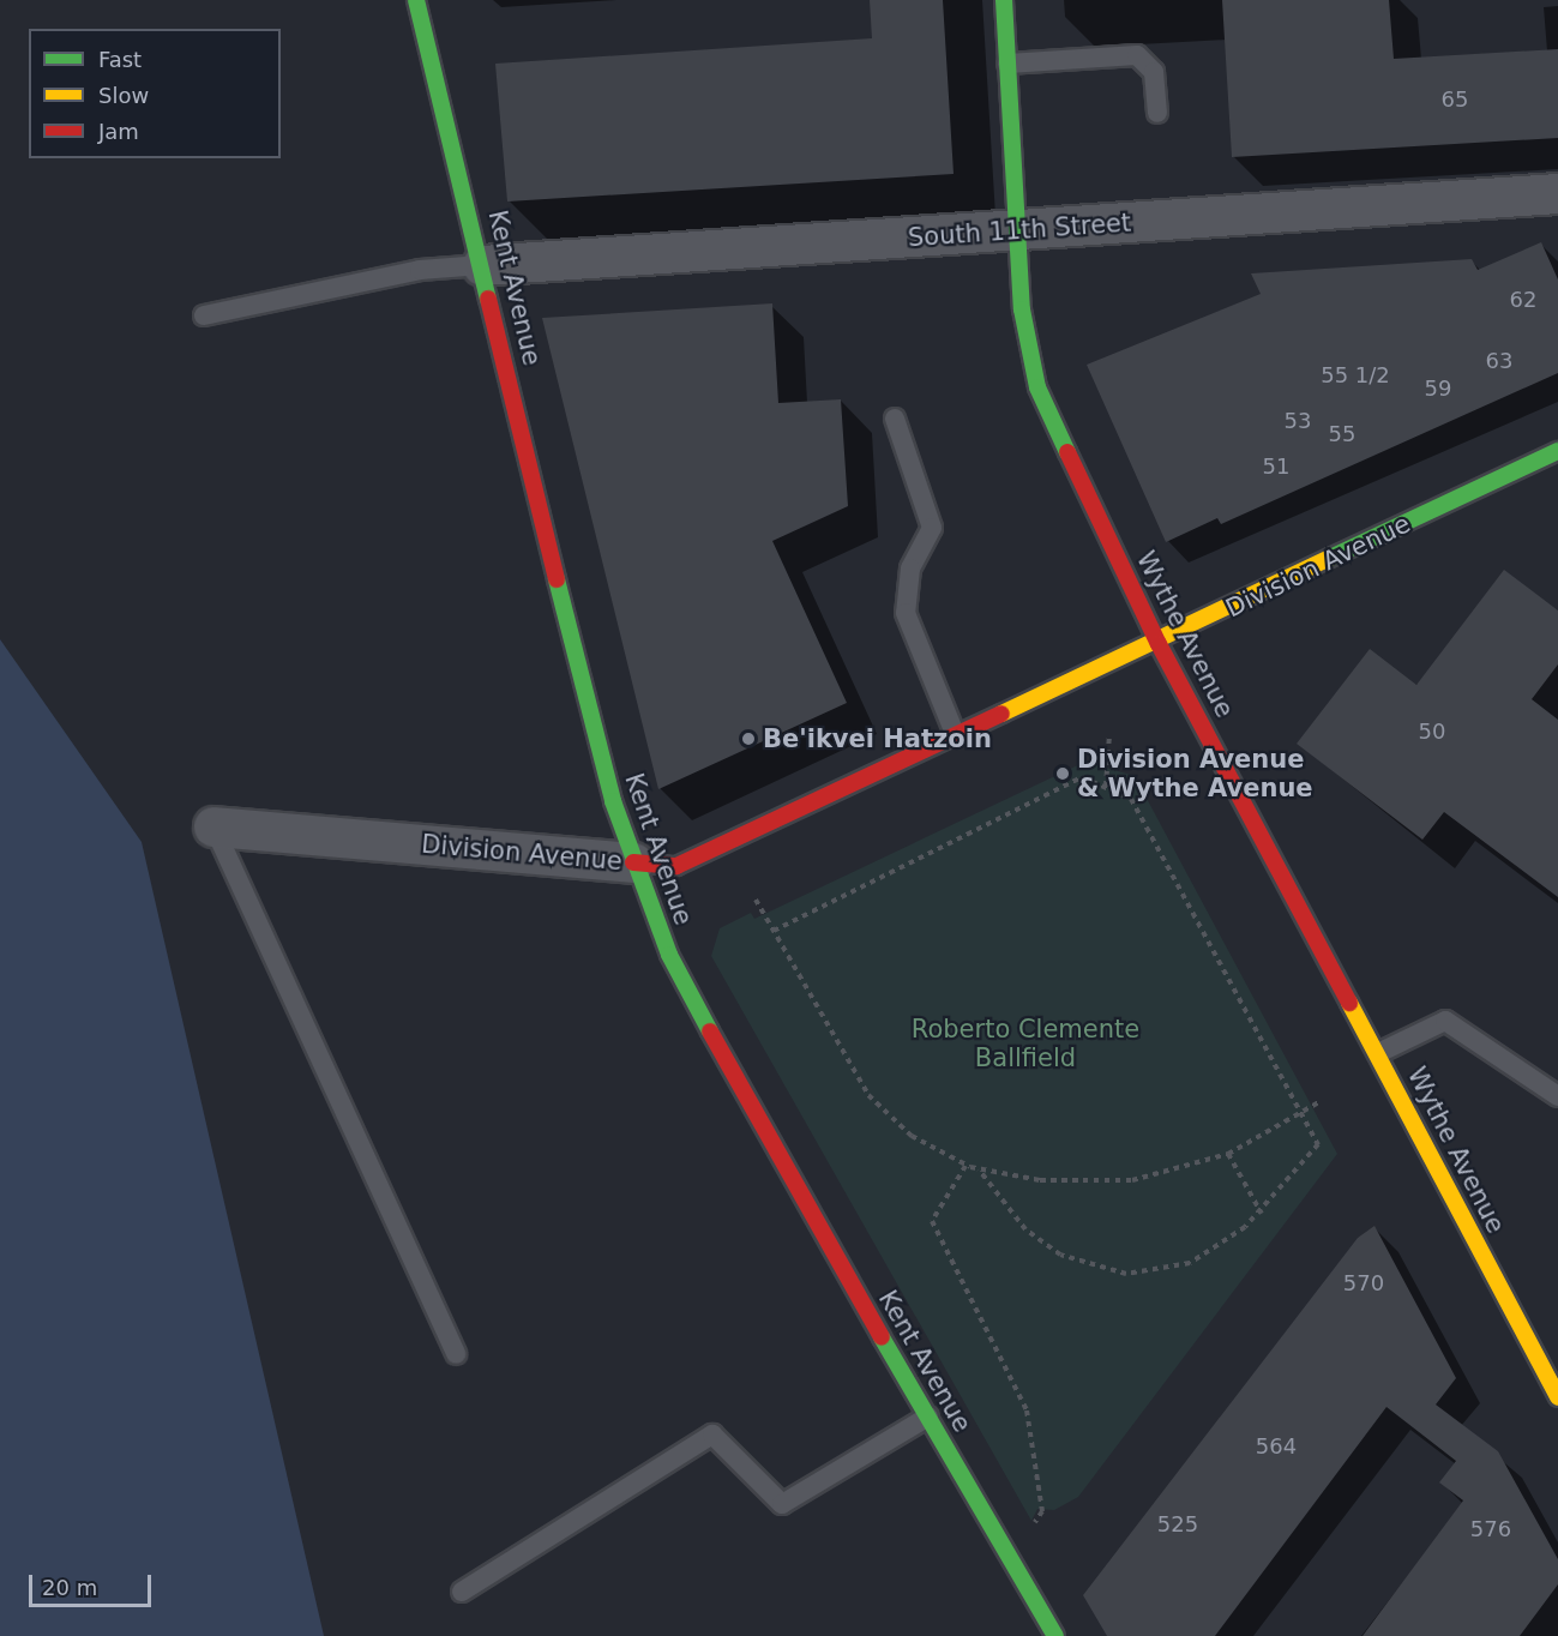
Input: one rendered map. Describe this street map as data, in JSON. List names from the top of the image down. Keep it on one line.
{"streets":{"main road":["Kent Avenue","Division Avenue","Wythe Avenue"],"street":["South 11th Street"]},"crossings":[["South 11th Street","Kent Avenue"],["South 11th Street","Wythe Avenue"],["Kent Avenue","Division Avenue"],["Division Avenue","Wythe Avenue"]],"parks":["Roberto Clemente Ballfield"],"places":["Be'ikvei Hatzoin","Division Avenue & Wythe Avenue"],"house_numbers":["65","62","63","55 1/2","59","53","55","51","50","570","564","525","576"],"legend":["Fast","Slow","Jam"],"scale_bar":"20 m"}
